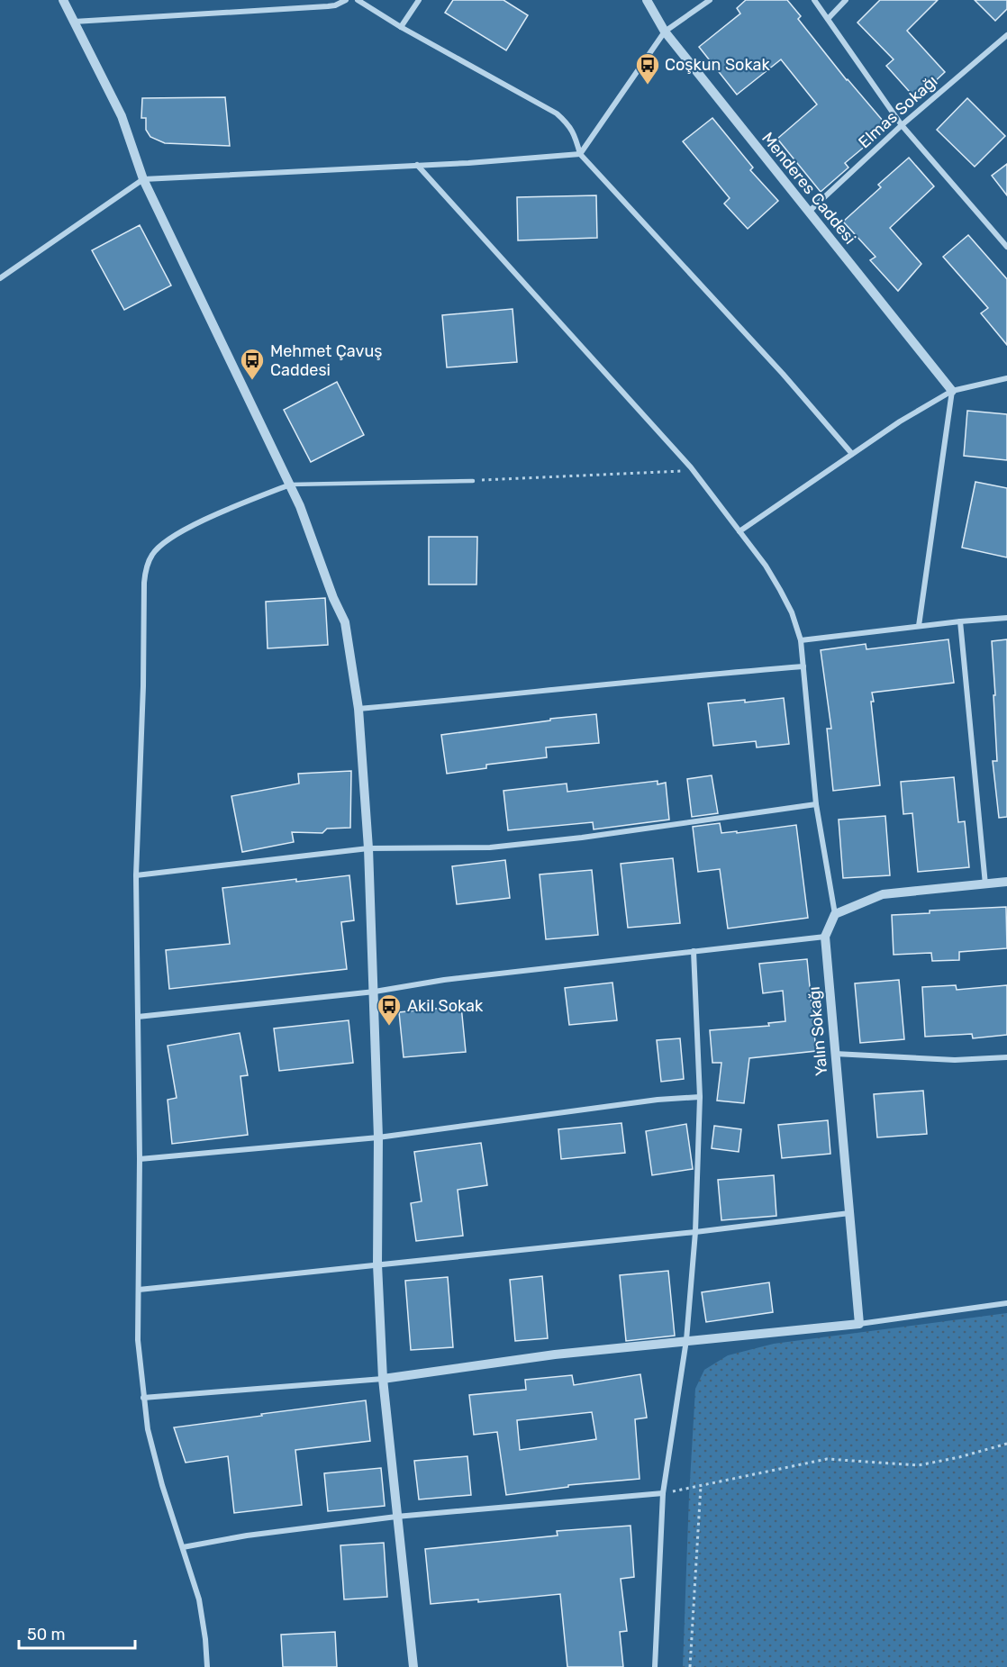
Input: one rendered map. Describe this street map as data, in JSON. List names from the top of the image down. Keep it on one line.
{"streets":{"street":["Elmas Sokağı","Menderes Caddesi","Yalın Sokağı"]},"crossings":[["Elmas Sokağı","Menderes Caddesi"]],"places":{"bus stop":["Coşkun Sokak","Mehmet Çavuş Caddesi","Akil Sokak"]},"scale_bar":"50 m"}
